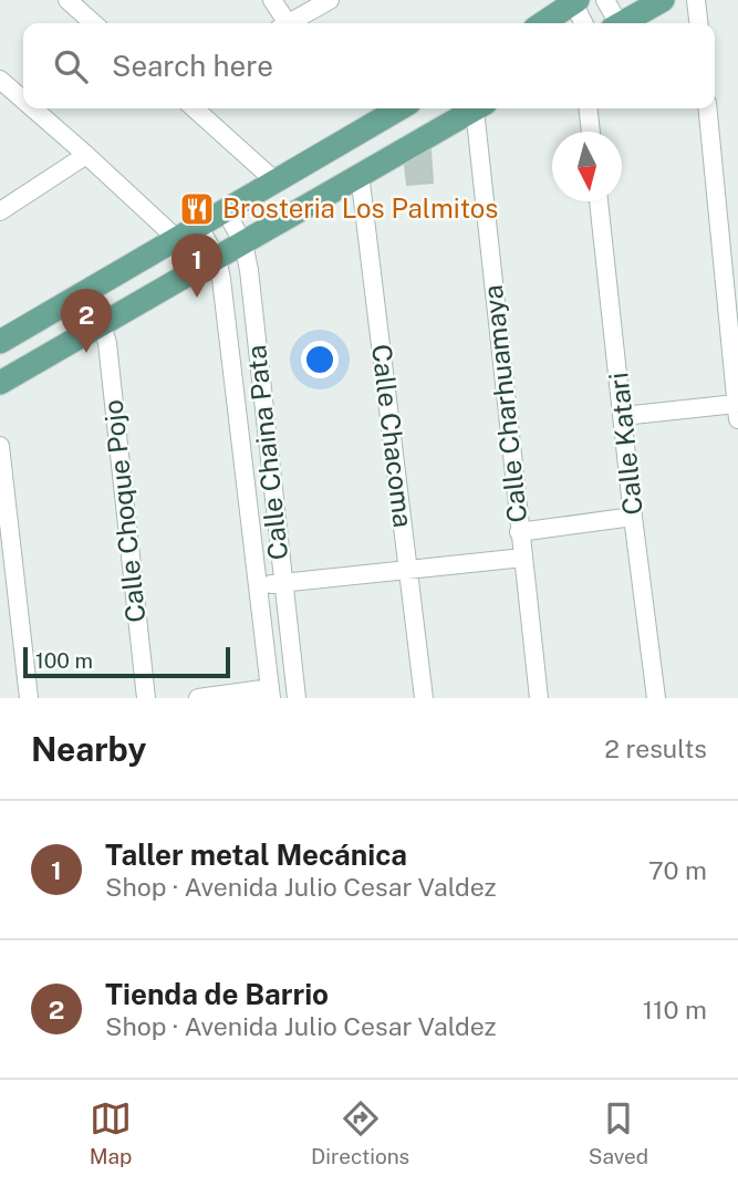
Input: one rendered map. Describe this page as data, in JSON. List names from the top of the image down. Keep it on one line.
{"streets":{"street":["Calle Charhuamaya","Calle Chacoma","Calle Katari","Calle Chaina Pata","Calle Choque Pojo"]},"places":{"restaurant":["Brosteria Los Palmitos"]},"scale_bar":"100 m","north":"bottom","page":{"search":"Search here","pins":["1","2"],"scale":"100 m","heading":["Nearby","2 results"],"list":[{"mark":"1","name":"Taller metal Mecánica","note":"Shop · Avenida Julio Cesar Valdez","value":"70 m"},{"mark":"2","name":"Tienda de Barrio","note":"Shop · Avenida Julio Cesar Valdez","value":"110 m"}],"nav":["Map","Directions","Saved"]}}
